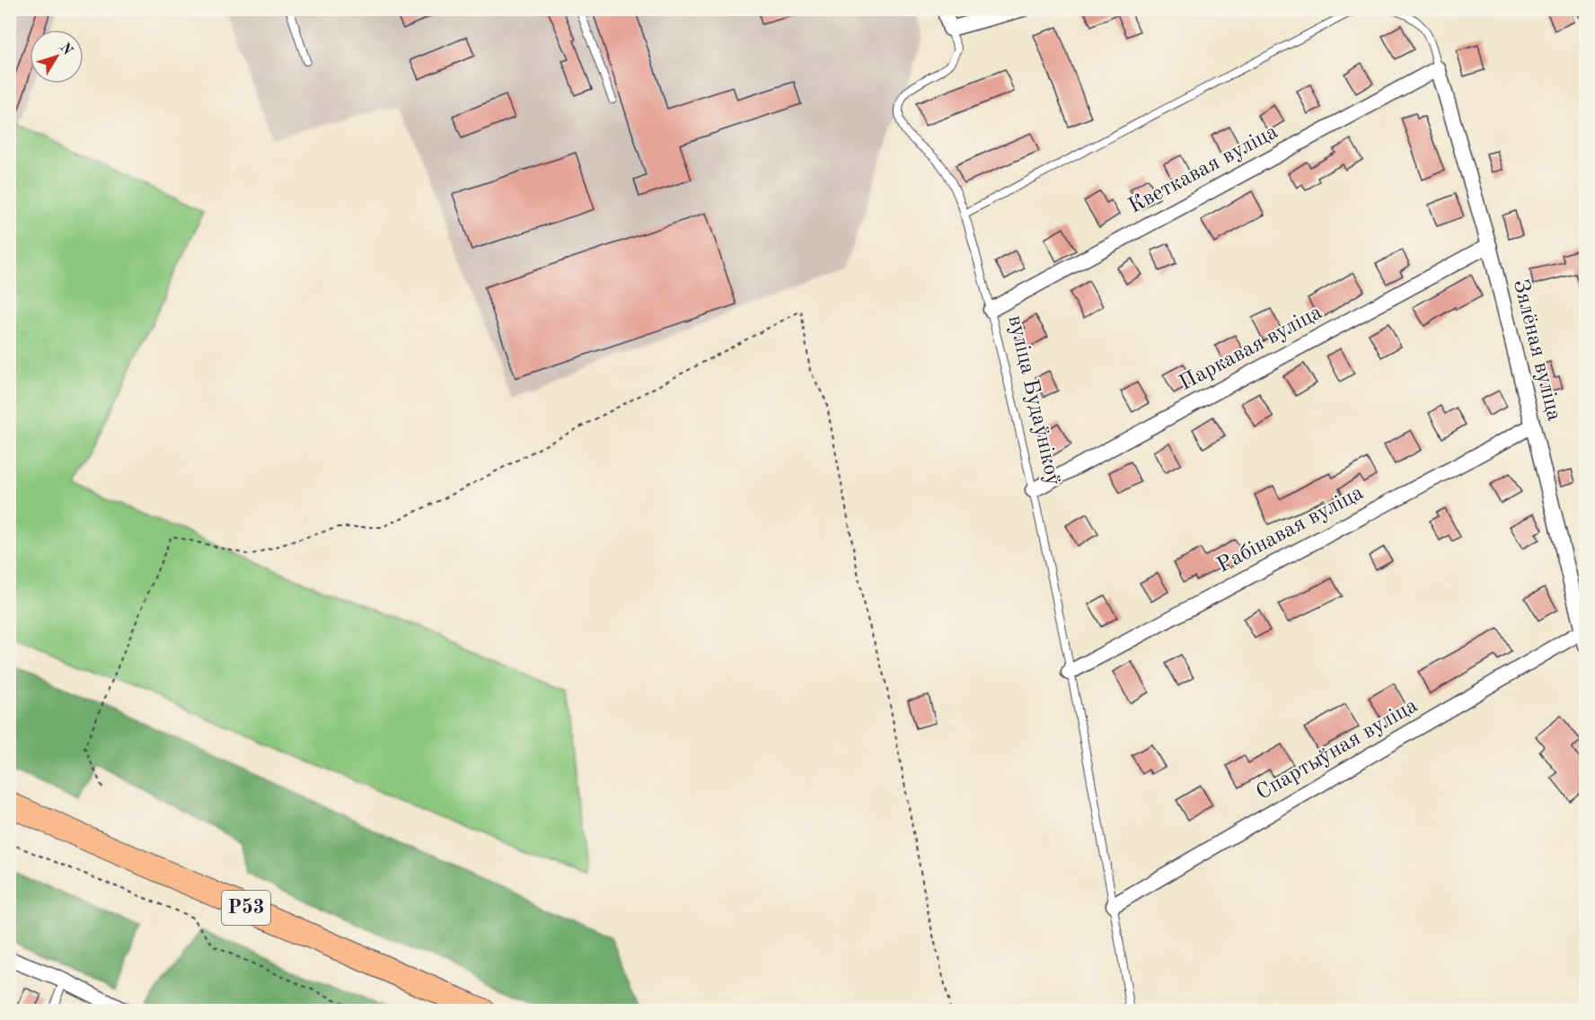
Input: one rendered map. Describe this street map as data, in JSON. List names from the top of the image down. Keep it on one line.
{"streets":{"main road":["Р53"],"street":["Кветкавая вуліца","Паркавая вуліца","Зялёная вуліца","Рабінавая вуліца","Спартыўная вуліца"],"lane":["вуліца Будаўнікоў"]},"crossings":[["Кветкавая вуліца","Зялёная вуліца"],["Кветкавая вуліца","вуліца Будаўнікоў"],["Паркавая вуліца","Зялёная вуліца"],["Паркавая вуліца","вуліца Будаўнікоў"],["Зялёная вуліца","Рабінавая вуліца"],["Зялёная вуліца","Спартыўная вуліца"],["вуліца Будаўнікоў","Рабінавая вуліца"],["вуліца Будаўнікоў","Спартыўная вуліца"]],"north":"top right"}
